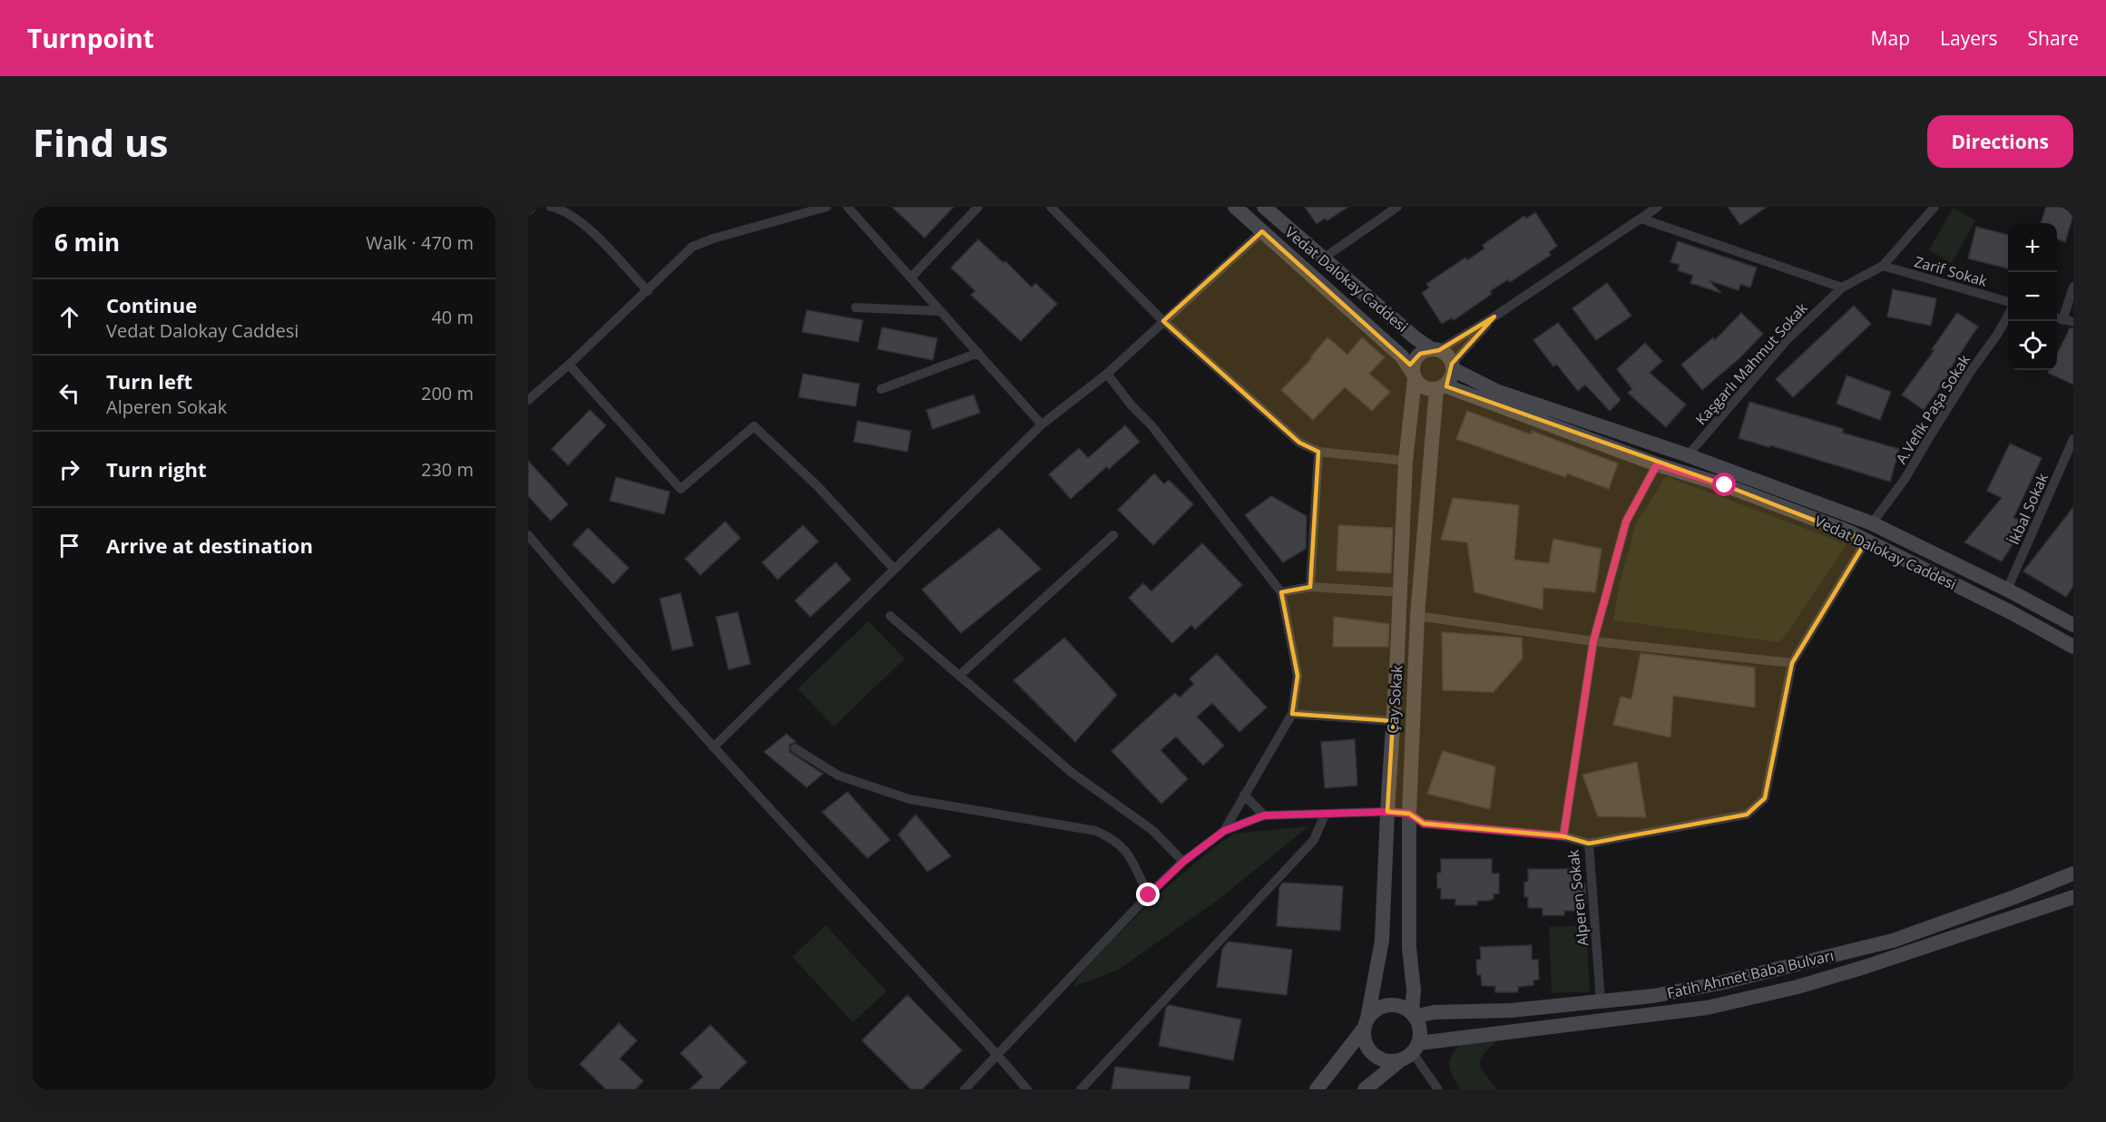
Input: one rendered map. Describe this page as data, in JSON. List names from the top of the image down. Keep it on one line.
{"streets":{"main road":["Vedat Dalokay Caddesi","Çay Sokak","Fatih Ahmet Baba Bulvarı"],"street":["Zarif Sokak","Kaşgarlı Mahmut Sokak","A.Vefik Paşa Sokak","İkbal Sokak","Alperen Sokak"]},"crossings":[["Zarif Sokak","Kaşgarlı Mahmut Sokak"],["Vedat Dalokay Caddesi","Kaşgarlı Mahmut Sokak"],["Vedat Dalokay Caddesi","A.Vefik Paşa Sokak"],["Vedat Dalokay Caddesi","İkbal Sokak"],["Vedat Dalokay Caddesi","Çay Sokak"],["Vedat Dalokay Caddesi","Alperen Sokak"],["Çay Sokak","Fatih Ahmet Baba Bulvarı"],["Alperen Sokak","Fatih Ahmet Baba Bulvarı"]],"page":{"header":"Turnpoint","nav":["Map","Layers","Share"],"buttons":"Directions","title":"Find us","heading":["6 min","Walk · 470 m"],"map_buttons":["+","−"],"list":[["Continue","Vedat Dalokay Caddesi","40 m"],["Turn left","Alperen Sokak","200 m"],["Turn right","230 m"],"Arrive at destination"]}}
